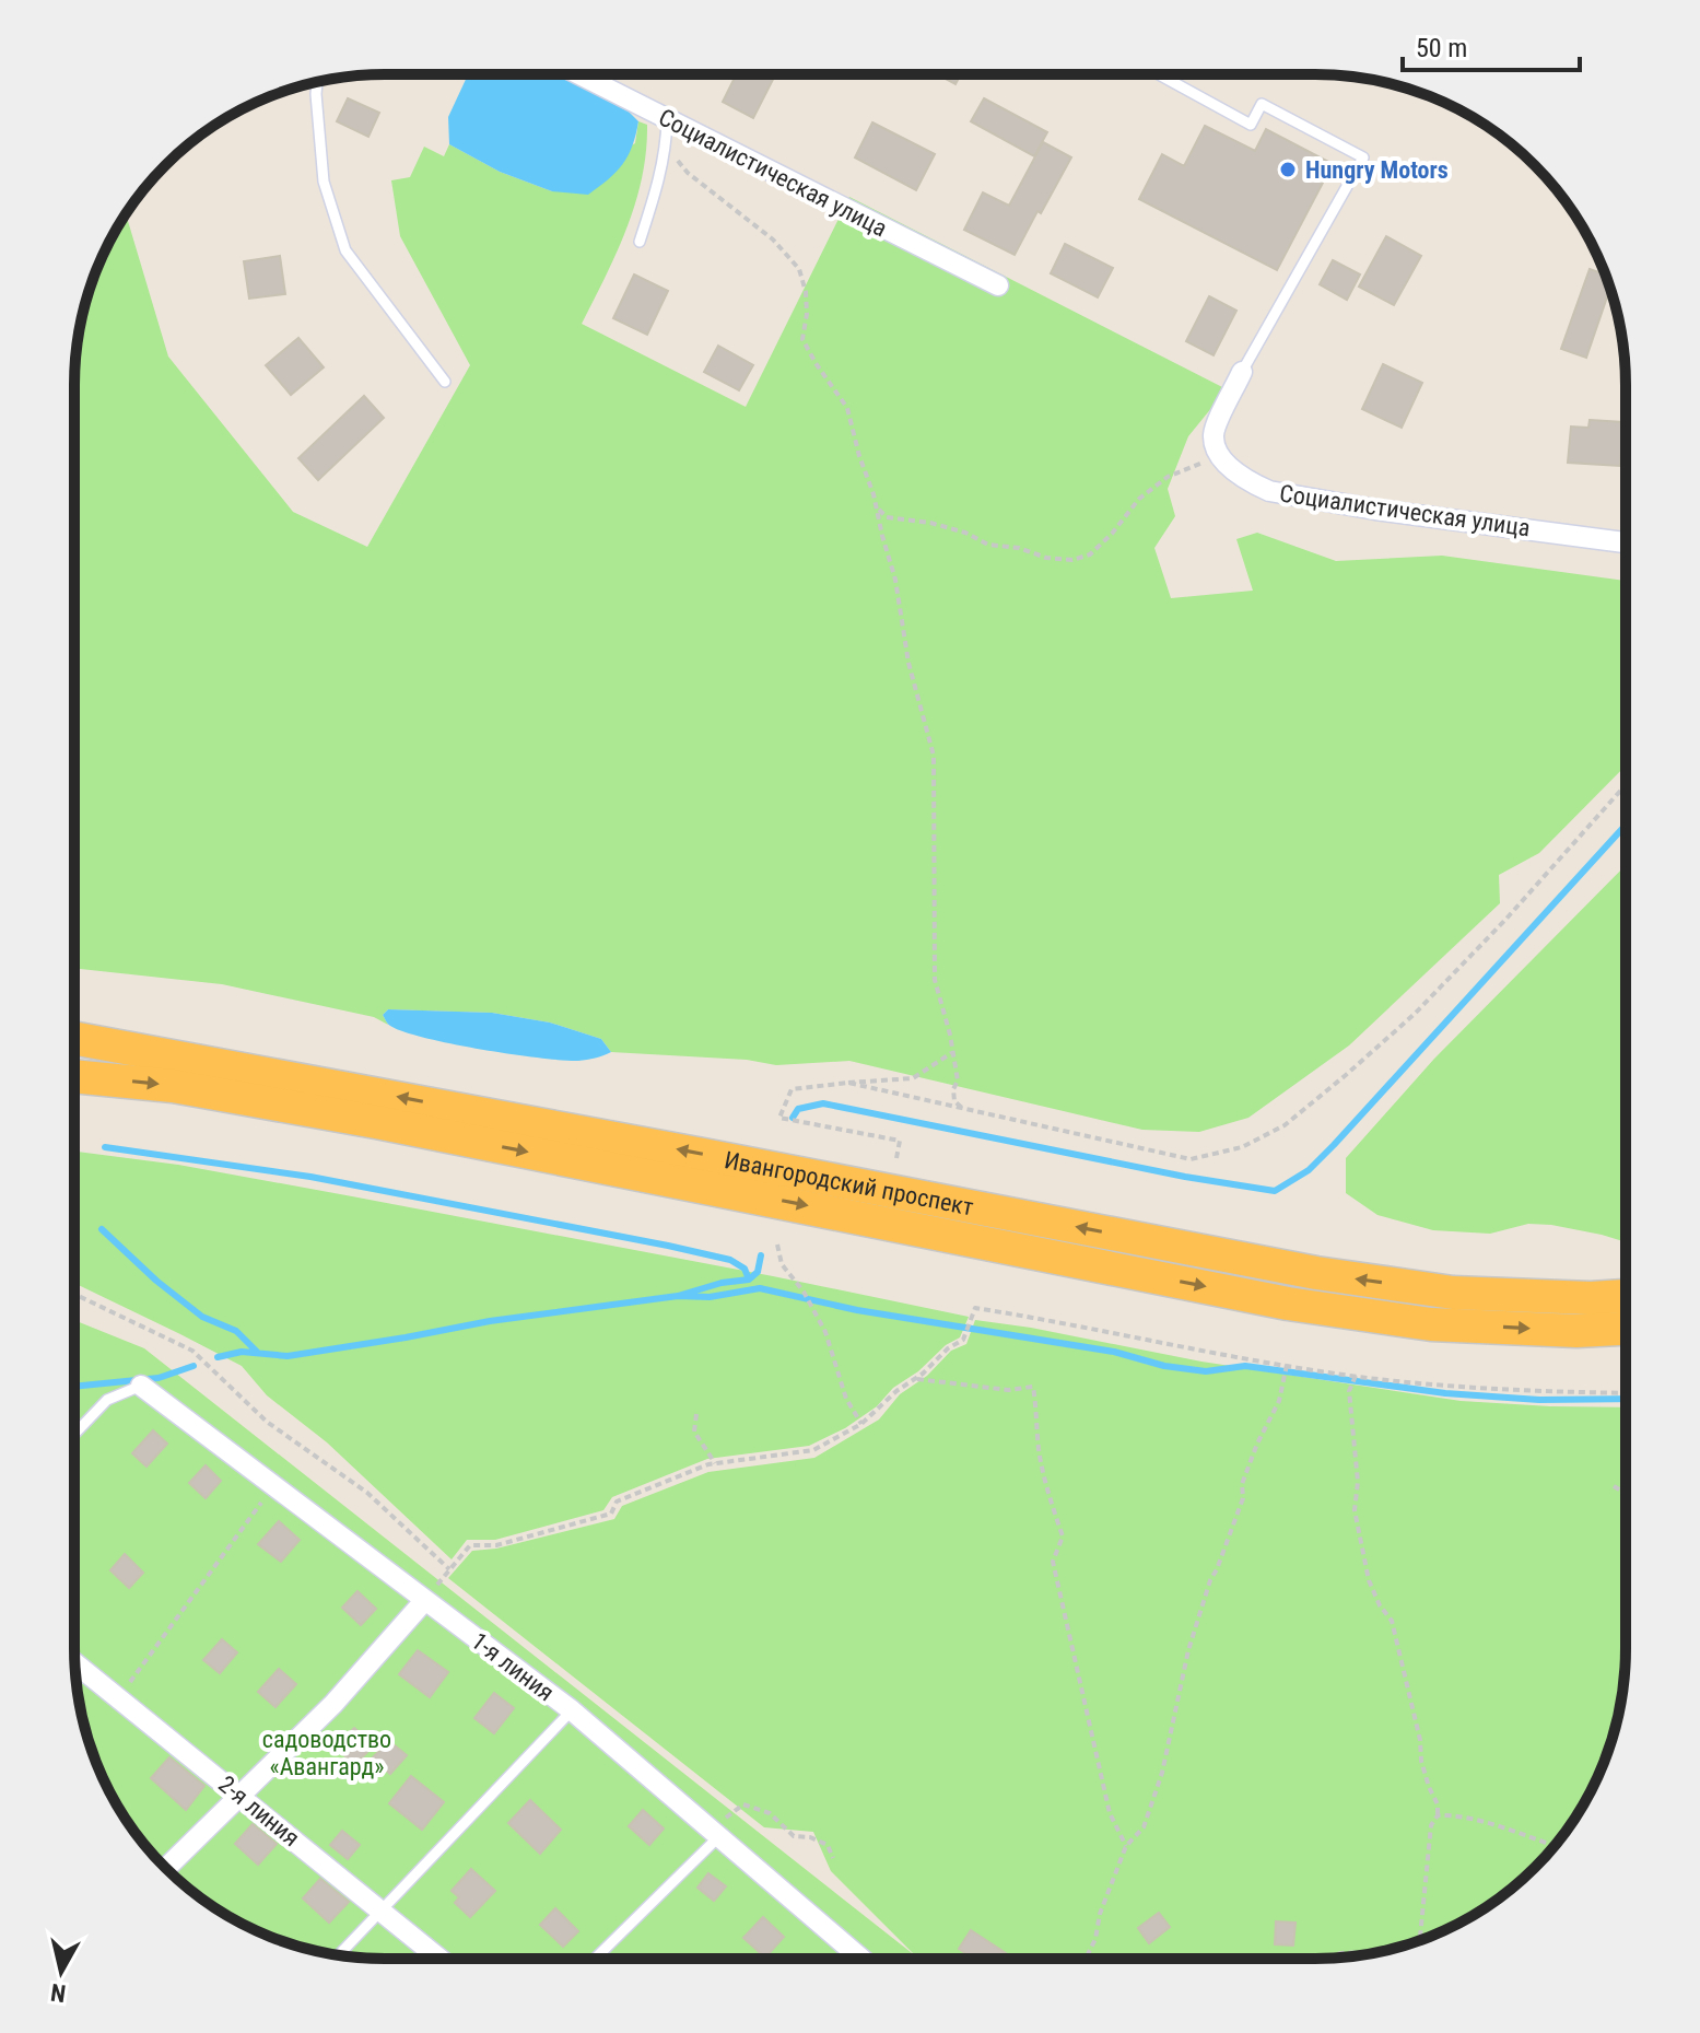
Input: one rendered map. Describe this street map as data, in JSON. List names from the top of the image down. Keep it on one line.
{"streets":{"highway":["Ивангородский проспект"],"street":["Социалистическая улица","1-я линия","2-я линия"]},"parks":["садоводство «Авангард»"],"places":["Hungry Motors"],"scale_bar":"50 m","north":"bottom"}
